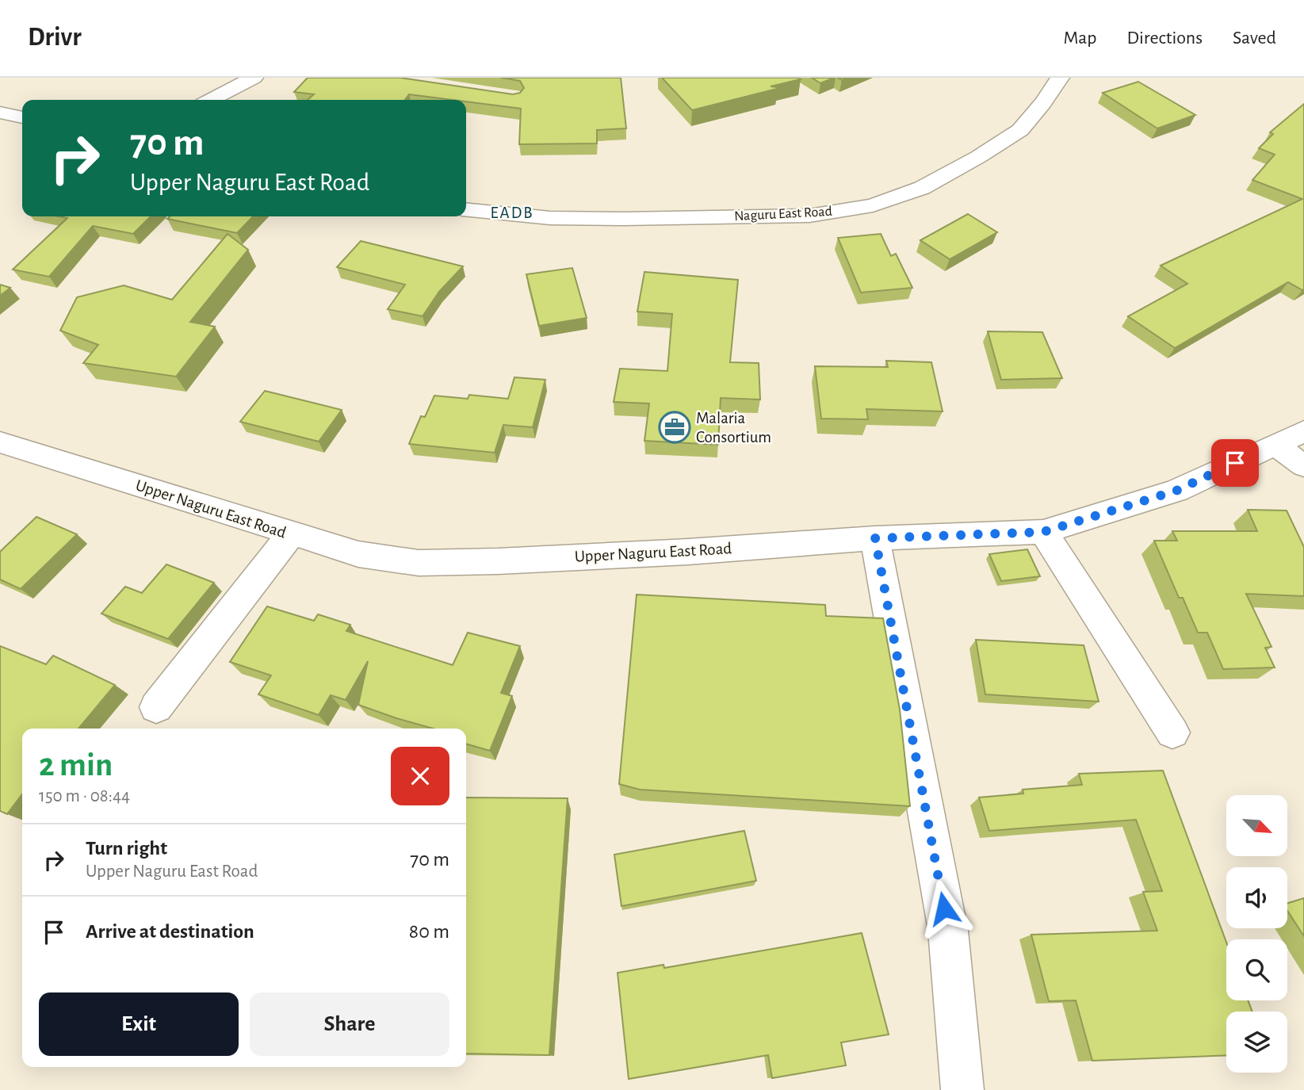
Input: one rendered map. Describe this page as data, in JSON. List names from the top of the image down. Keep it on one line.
{"streets":{"street":["Naguru East Road","Upper Naguru East Road"]},"districts":["EADB"],"places":{"office":["Malaria Consortium"]},"north":"bottom right","page":{"header":"Drivr","nav":["Map","Directions","Saved"],"turn":["70 m","Upper Naguru East Road"],"heading":["2 min","150 m · 08:44"],"list":[{"name":"Turn right","note":"Upper Naguru East Road","value":"70 m"},{"name":"Arrive at destination","value":"80 m"}],"buttons":["Exit","Share"]}}
